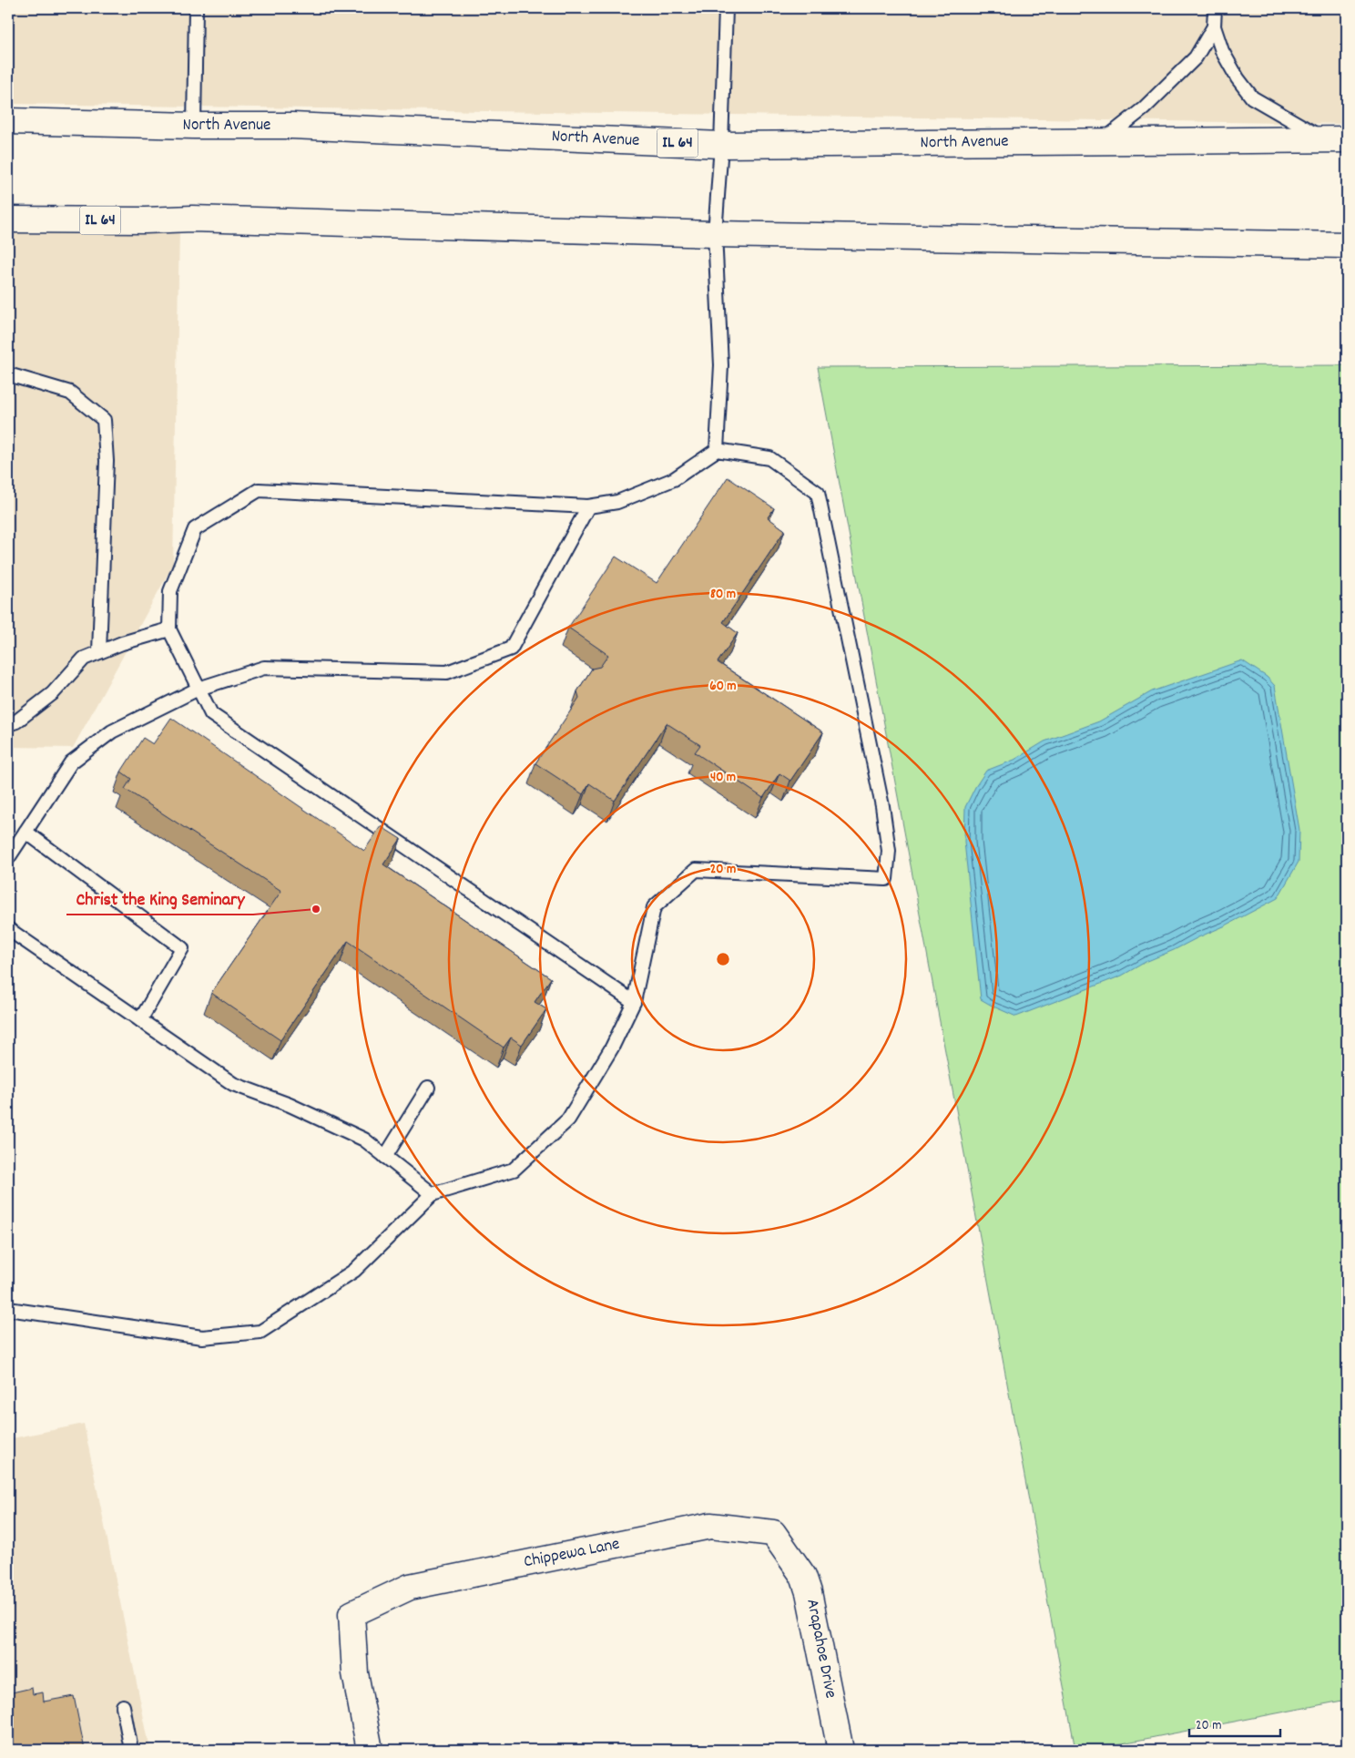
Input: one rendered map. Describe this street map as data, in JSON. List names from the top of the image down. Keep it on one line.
{"streets":{"main road":["North Avenue","IL 64","Chippewa Lane","Arapahoe Drive"]},"crossings":[["Chippewa Lane","Arapahoe Drive"]],"places":["Christ the King Seminary"],"scale_bar":"20 m","rings":["80 m","60 m","40 m","20 m"]}
